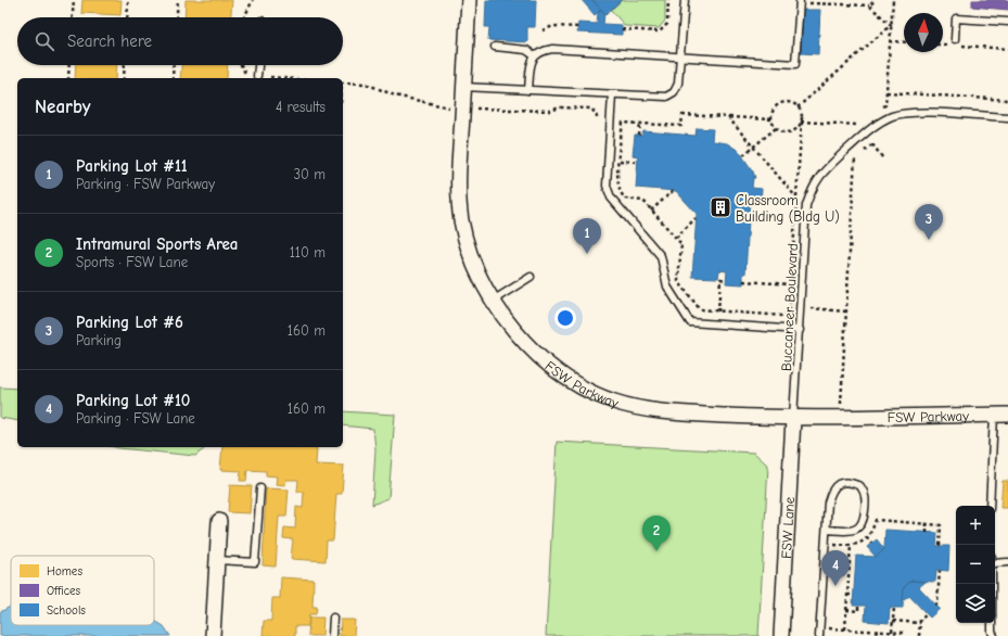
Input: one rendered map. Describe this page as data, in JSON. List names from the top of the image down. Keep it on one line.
{"streets":{"street":["FSW Parkway","FSW Lane"],"lane":["Buccaneer Boulevard"]},"crossings":[["Buccaneer Boulevard","FSW Parkway"],["Buccaneer Boulevard","FSW Lane"],["FSW Parkway","FSW Lane"]],"places":{"building":["Classroom Building (Bldg U)"]},"legend":["Homes","Offices","Schools"],"north":"top","page":{"search":"Search here","heading":["Nearby","4 results"],"list":[{"mark":"1","name":"Parking Lot #11","note":"Parking · FSW Parkway","value":"30 m"},{"mark":"2","name":"Intramural Sports Area","note":"Sports · FSW Lane","value":"110 m"},{"mark":"3","name":"Parking Lot #6","note":"Parking","value":"160 m"},{"mark":"4","name":"Parking Lot #10","note":"Parking · FSW Lane","value":"160 m"}],"pins":["3","1","2","4"],"map_buttons":["+","−"]}}
